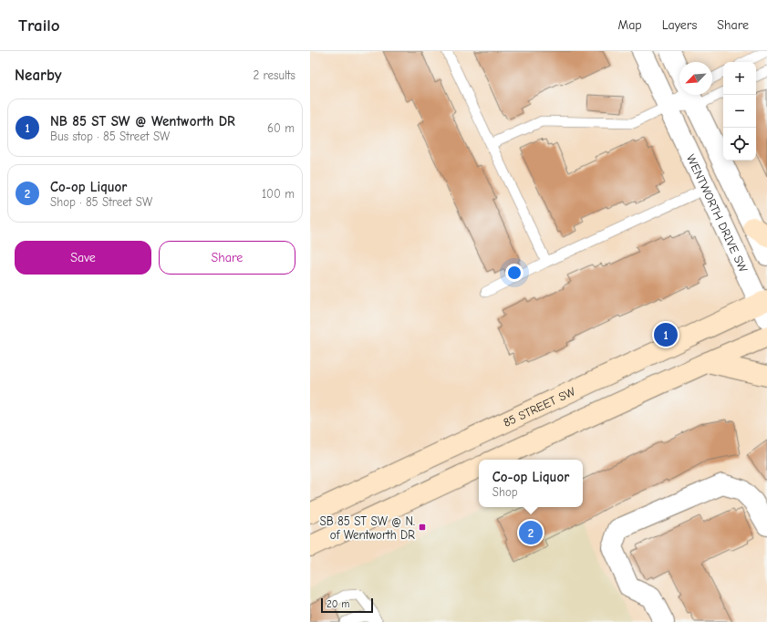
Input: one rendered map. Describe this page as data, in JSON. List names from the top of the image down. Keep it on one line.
{"streets":{"main road":["85 STREET SW"],"street":["WENTWORTH DRIVE SW"]},"crossings":[["WENTWORTH DRIVE SW","85 STREET SW"]],"places":{"transit":["SB 85 ST SW @ N. of Wentworth DR"]},"scale_bar":"20 m","north":"bottom left","page":{"header":"Trailo","nav":["Map","Layers","Share"],"heading":["Nearby","2 results"],"map_buttons":["+","−"],"list":[{"mark":"1","name":"NB 85 ST SW @ Wentworth DR","note":"Bus stop · 85 Street SW","value":"60 m"},{"mark":"2","name":"Co-op Liquor","note":"Shop · 85 Street SW","value":"100 m"}],"buttons":["Save","Share"],"pins":["1","2"],"popup":["Co-op Liquor","Shop"],"scale":"20 m"}}
